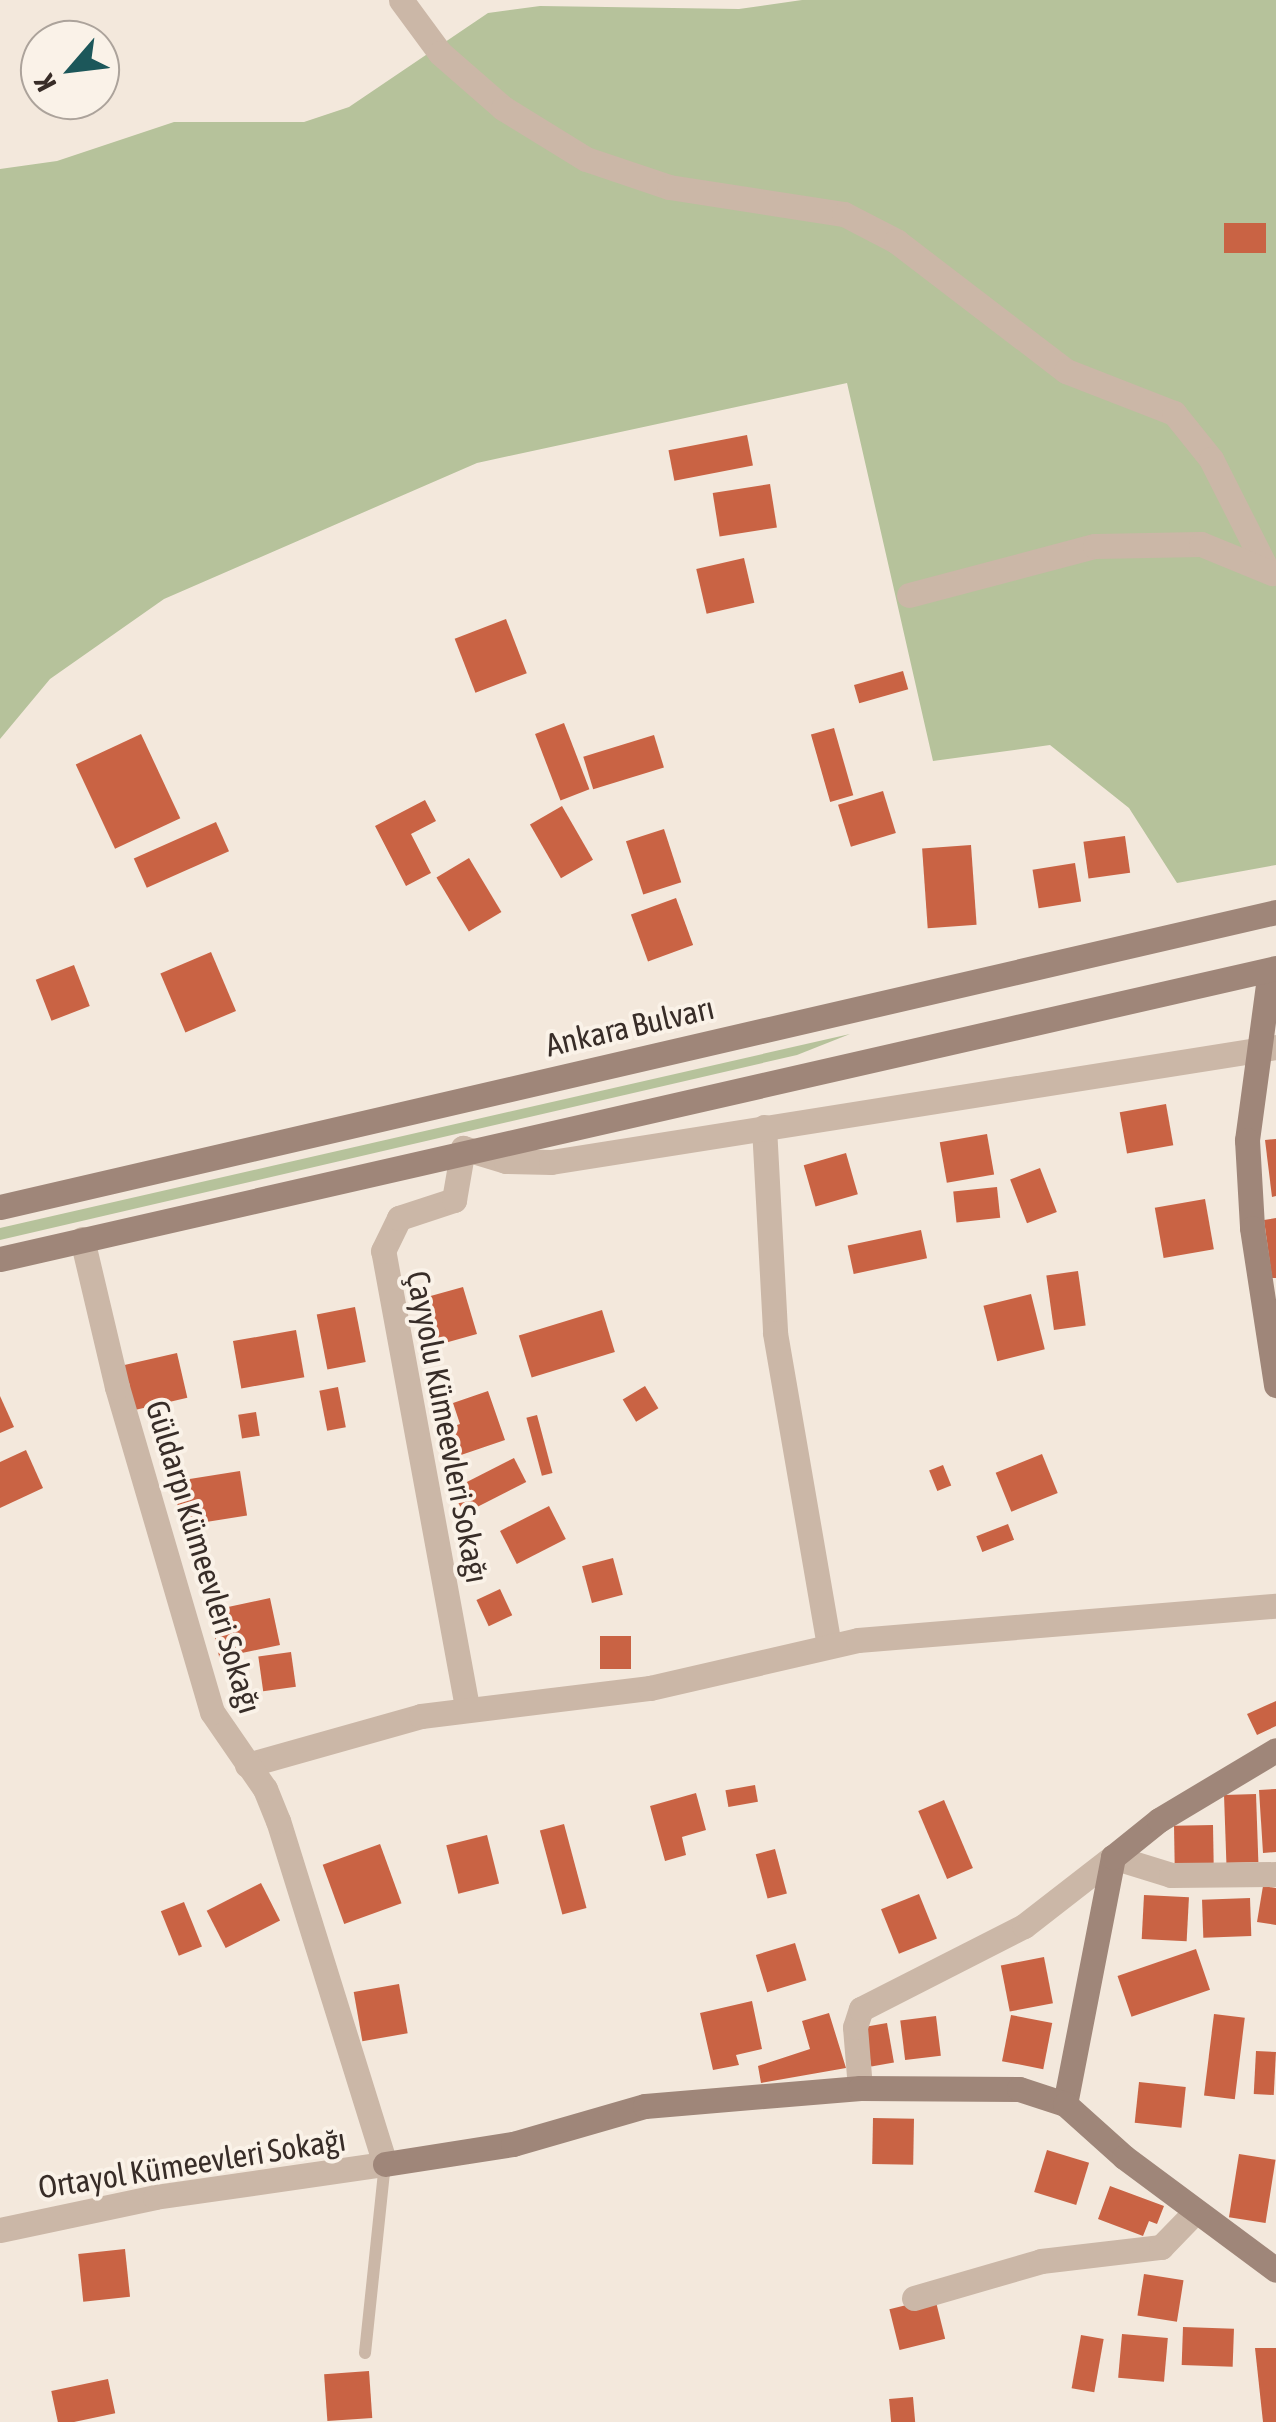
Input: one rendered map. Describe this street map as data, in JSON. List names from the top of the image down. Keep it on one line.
{"streets":{"main road":["Ankara Bulvarı"],"street":["Çayyolu Kümeevleri Sokağı","Güldarpı Kümeevleri Sokağı","Ortayol Kümeevleri Sokağı"]},"crossings":[["Güldarpı Kümeevleri Sokağı","Ortayol Kümeevleri Sokağı"]],"north":"bottom left"}
